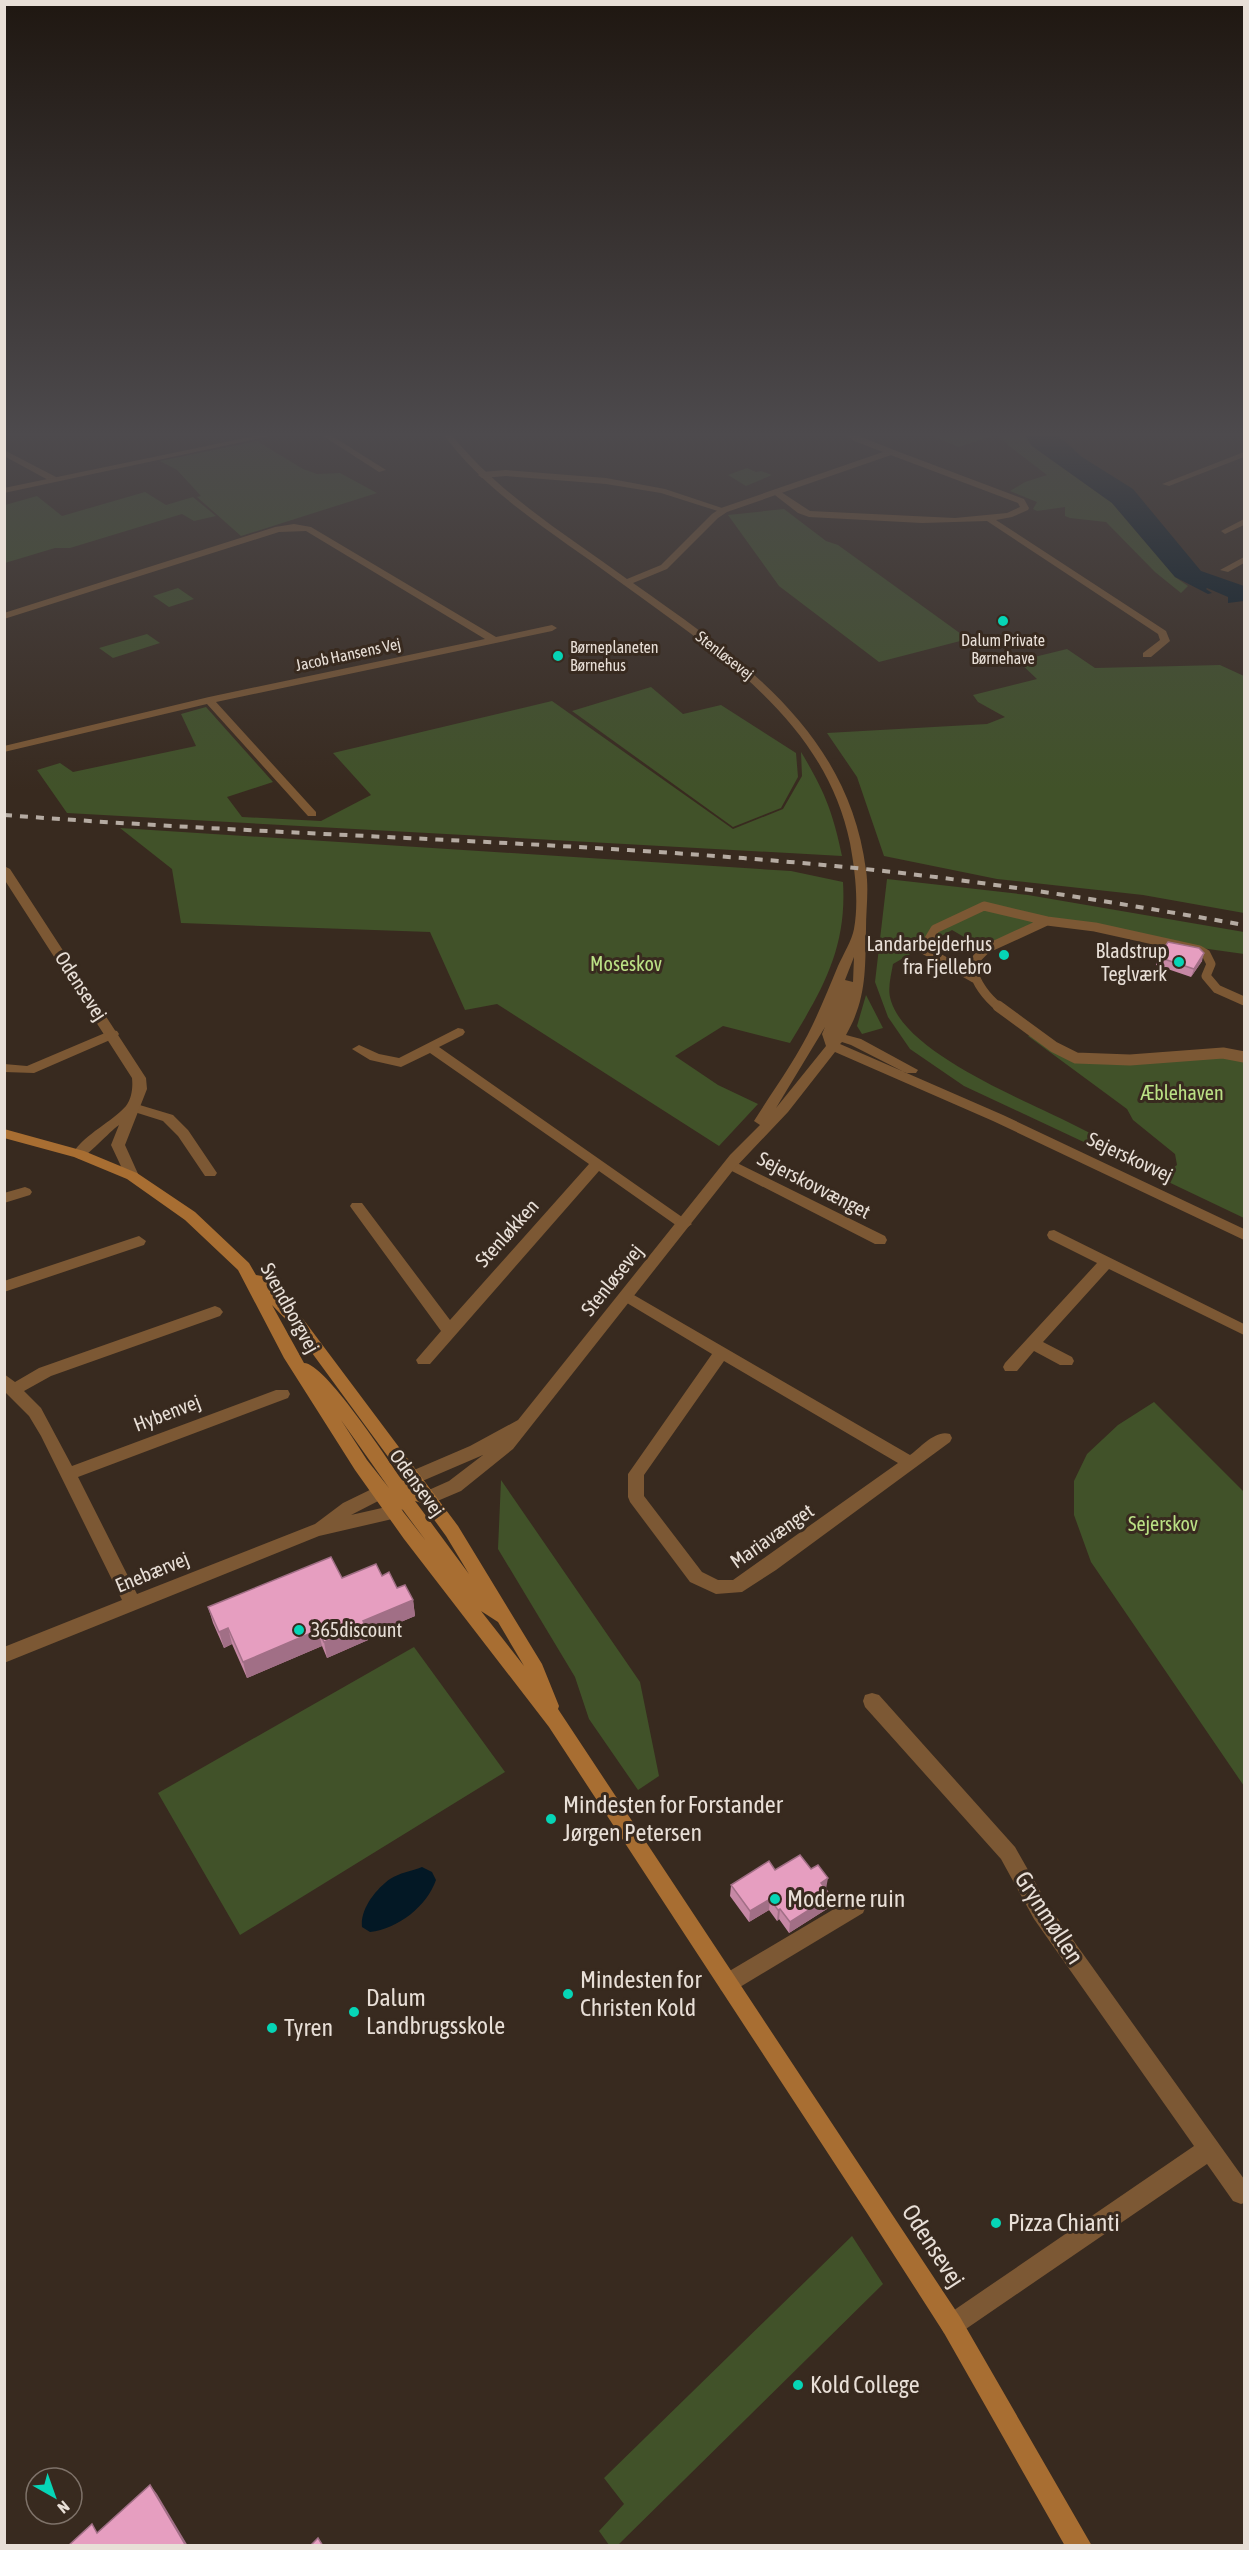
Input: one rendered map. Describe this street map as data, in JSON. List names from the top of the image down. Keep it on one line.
{"streets":{"main road":["Odensevej","Svendborgvej"],"street":["Jacob Hansens Vej","Stenløsevej","Sejerskovvej","Sejerskovvænget","Stenløkken","Hybenvej","Mariavænget","Enebærvej","Grynmøllen"]},"crossings":[["Stenløsevej","Odensevej"],["Stenløsevej","Sejerskovvej"],["Stenløsevej","Sejerskovvænget"],["Odensevej","Svendborgvej"],["Odensevej","Enebærvej"],["Svendborgvej","Enebærvej"]],"parks":["Moseskov","Æblehaven","Sejerskov"],"places":["Dalum Private Børnehave","Børneplaneten Børnehus","Landarbejderhus fra Fjellebro","Bladstrup Teglværk","365discount","Mindesten for Forstander Jørgen Petersen","Moderne ruin","Mindesten for Christen Kold","Dalum Landbrugsskole","Tyren","Pizza Chianti","Kold College"],"north":"bottom right"}
